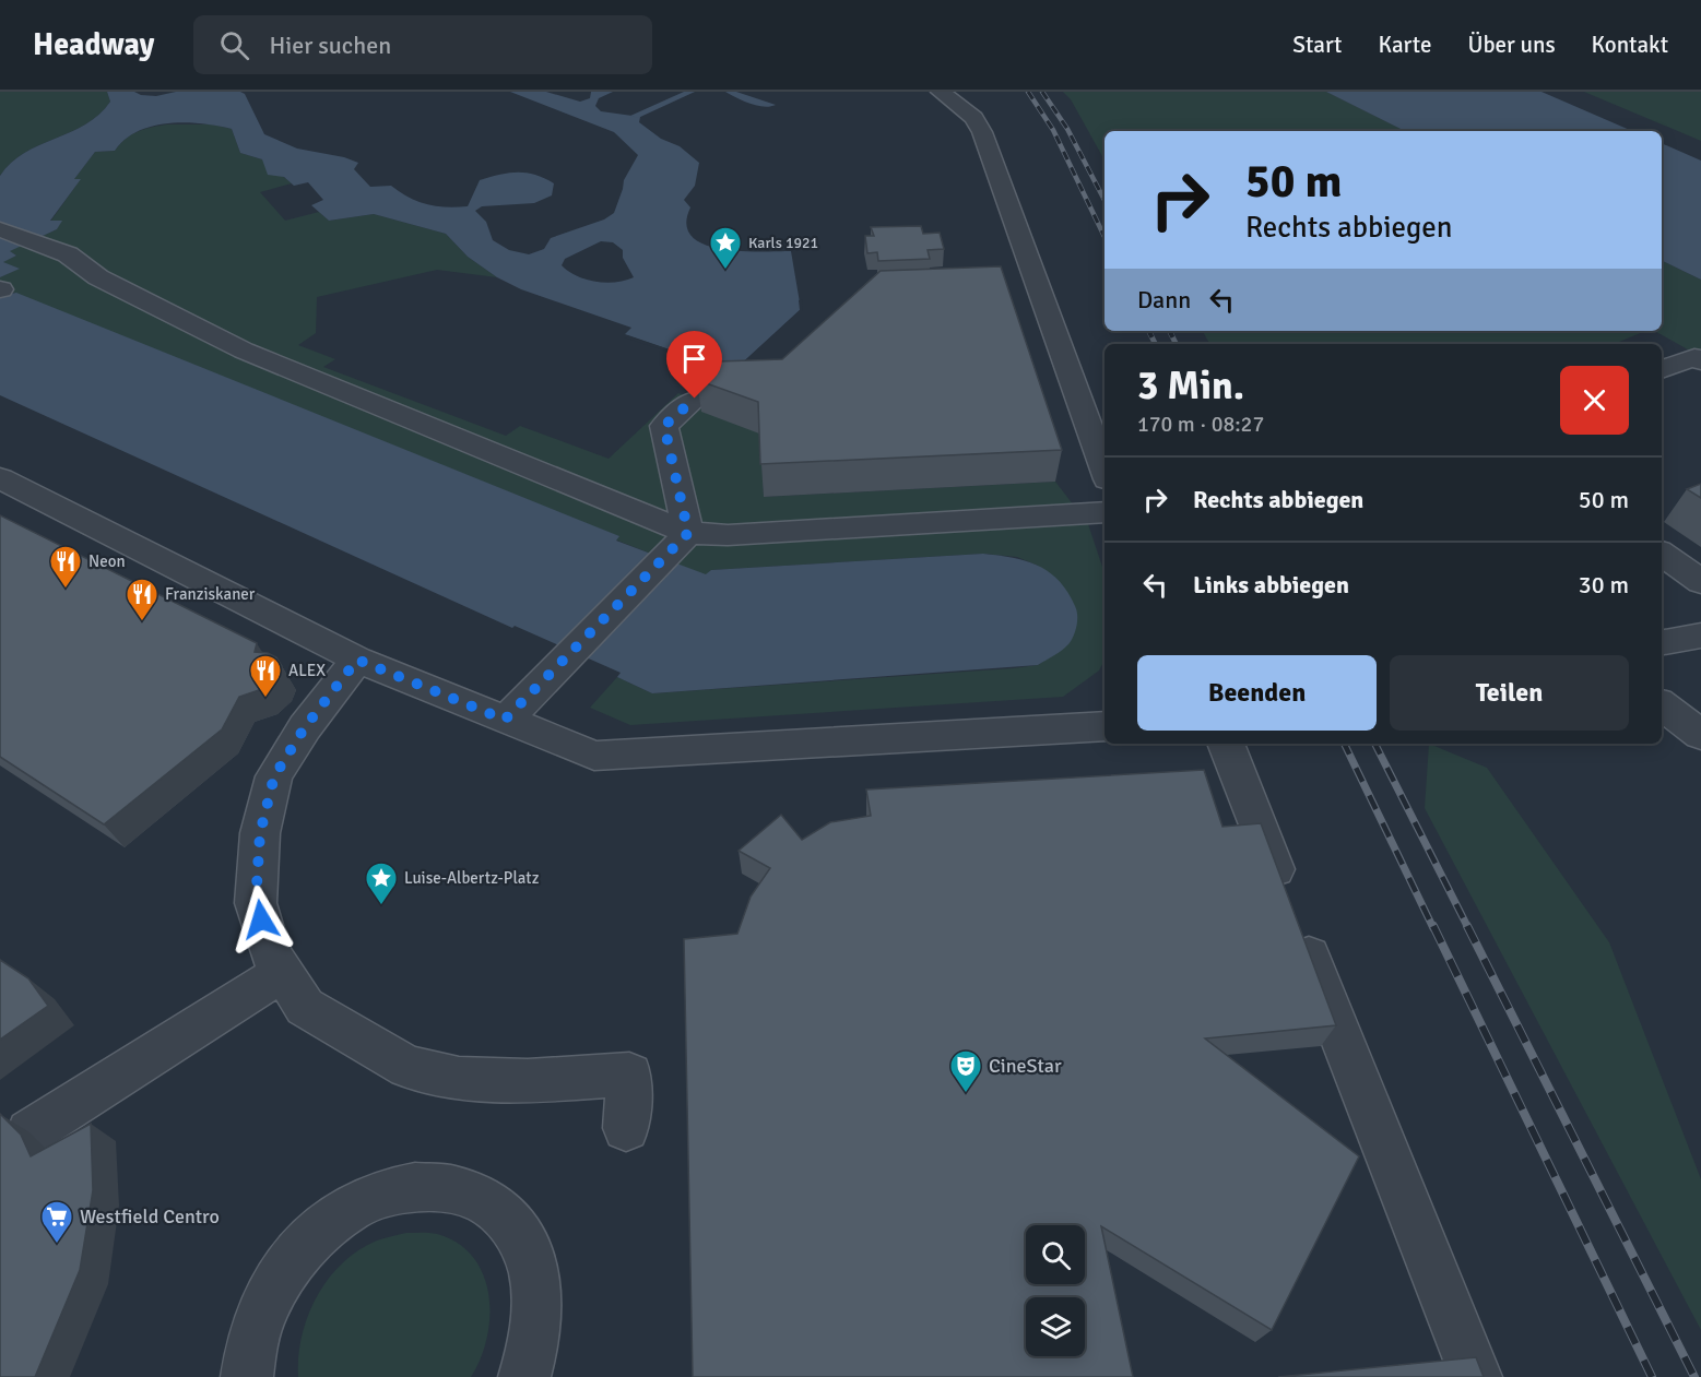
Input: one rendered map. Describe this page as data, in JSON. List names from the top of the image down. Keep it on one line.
{"places":{"place":["Karls 1921","Luise-Albertz-Platz"],"restaurant":["Neon","Franziskaner","ALEX"],"theatre":["CineStar"],"supermarket":["Westfield Centro"]},"page":{"header":"Headway","search":"Hier suchen","nav":["Start","Karte","Über uns","Kontakt"],"turn":["50 m","Rechts abbiegen"],"then":"Dann","heading":["3 Min.","170 m · 08:27"],"list":[{"name":"Rechts abbiegen","value":"50 m"},{"name":"Links abbiegen","value":"30 m"}],"buttons":["Beenden","Teilen"]}}
